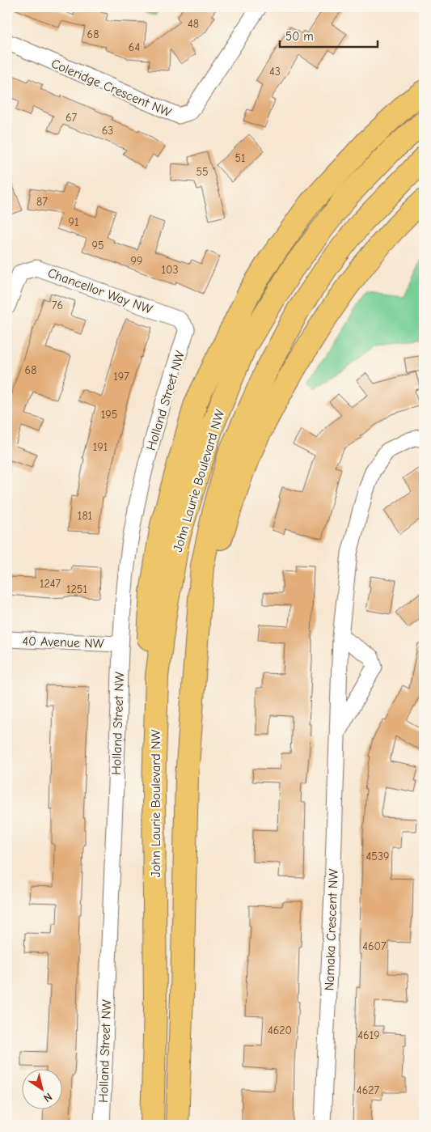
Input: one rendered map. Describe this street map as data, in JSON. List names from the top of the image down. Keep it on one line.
{"streets":{"main road":["John Laurie Boulevard NW"],"street":["Coleridge Crescent NW","Chancellor Way NW","Holland Street NW","40 Avenue NW","Namaka Crescent NW"]},"crossings":[["Chancellor Way NW","Holland Street NW"],["Holland Street NW","40 Avenue NW"]],"house_numbers":["48","68","64","43","67","63","51","55","87","91","95","99","103","76","68","197","195","191","181","1247","1251","4539","4607","4620","4619","4627"],"scale_bar":"50 m","north":"bottom right"}
